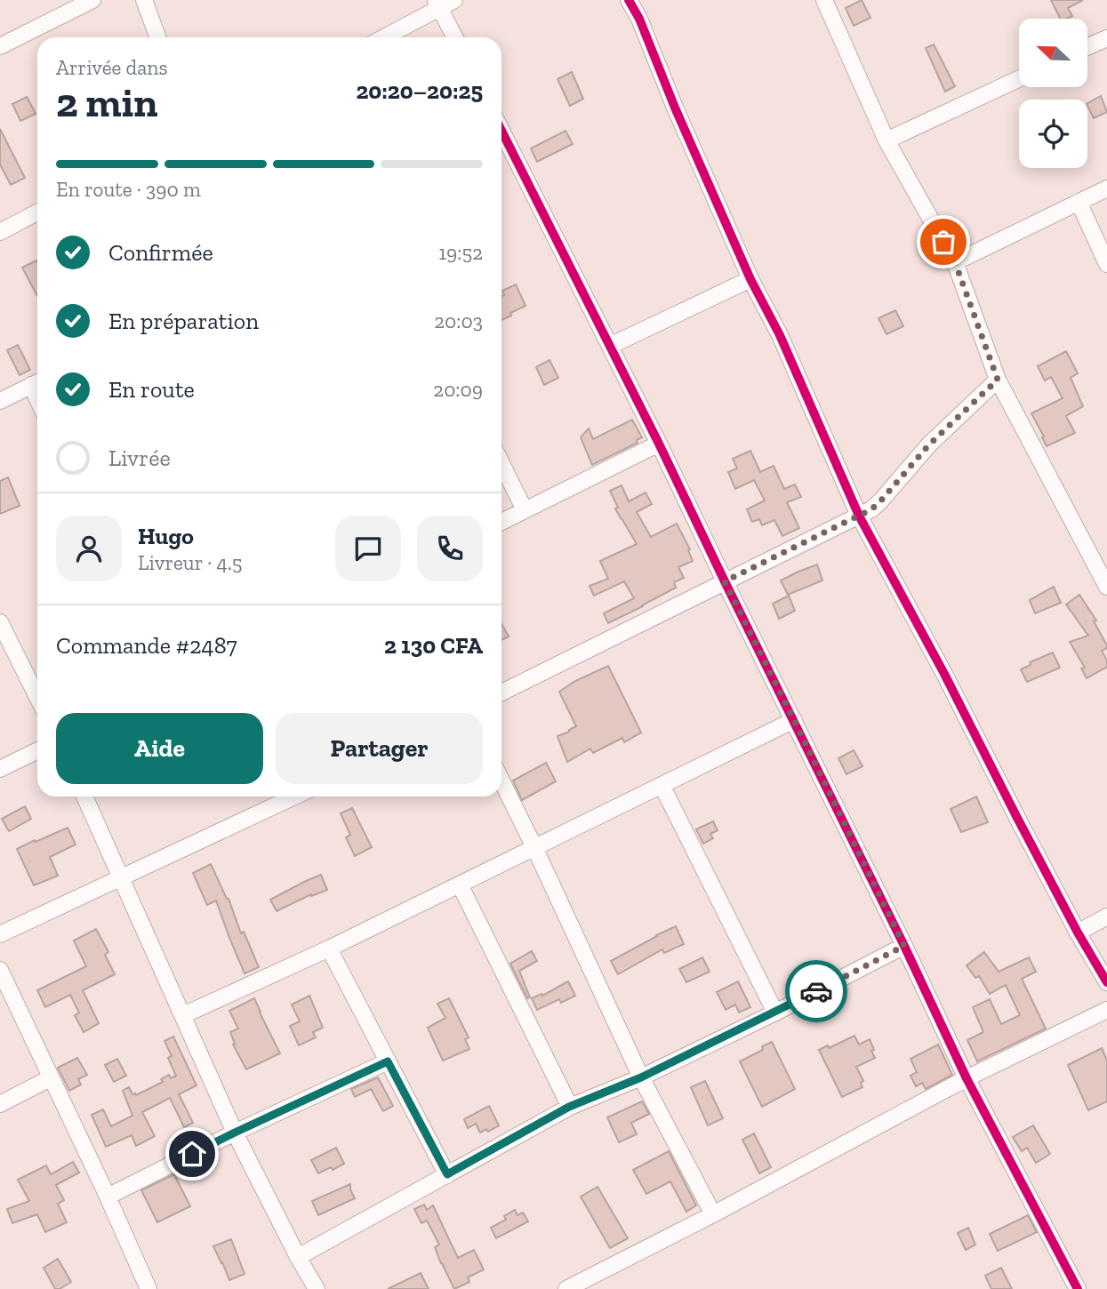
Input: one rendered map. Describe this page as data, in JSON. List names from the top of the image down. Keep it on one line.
{"north":"top left","page":{"heading":["2 min","Arrivée dans","20:20–20:25"],"panel":["Hugo","Livreur · 4.5","Commande #2487","2 130 CFA"],"bar":"En route · 390 m","list":[["Confirmée","19:52"],["En préparation","20:03"],["En route","20:09"],"Livrée"],"buttons":["Aide","Partager"]}}
